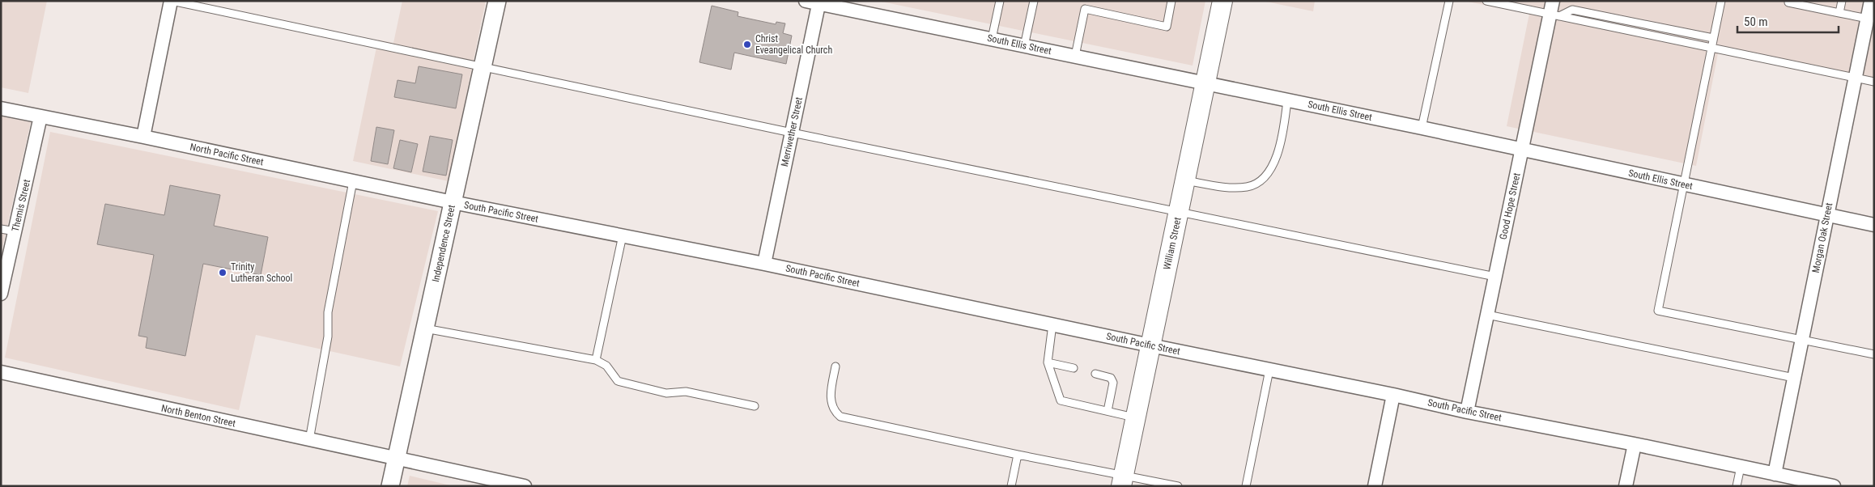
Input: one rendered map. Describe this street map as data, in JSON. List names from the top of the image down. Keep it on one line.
{"streets":{"main road":["William Street"],"street":["South Ellis Street","Merriwether Street","North Pacific Street","Themis Street","Good Hope Street","South Pacific Street","Morgan Oak Street","Independence Street","North Benton Street"]},"crossings":[["South Ellis Street","Merriwether Street"],["South Ellis Street","Good Hope Street"],["South Ellis Street","Morgan Oak Street"],["South Ellis Street","William Street"],["Merriwether Street","South Pacific Street"],["North Pacific Street","Themis Street"],["North Pacific Street","South Pacific Street"],["North Pacific Street","Independence Street"],["Good Hope Street","South Pacific Street"],["South Pacific Street","Morgan Oak Street"],["South Pacific Street","Independence Street"],["South Pacific Street","William Street"],["Independence Street","North Benton Street"]],"places":["Christ Eveangelical Church","Trinity Lutheran School"],"scale_bar":"50 m"}
